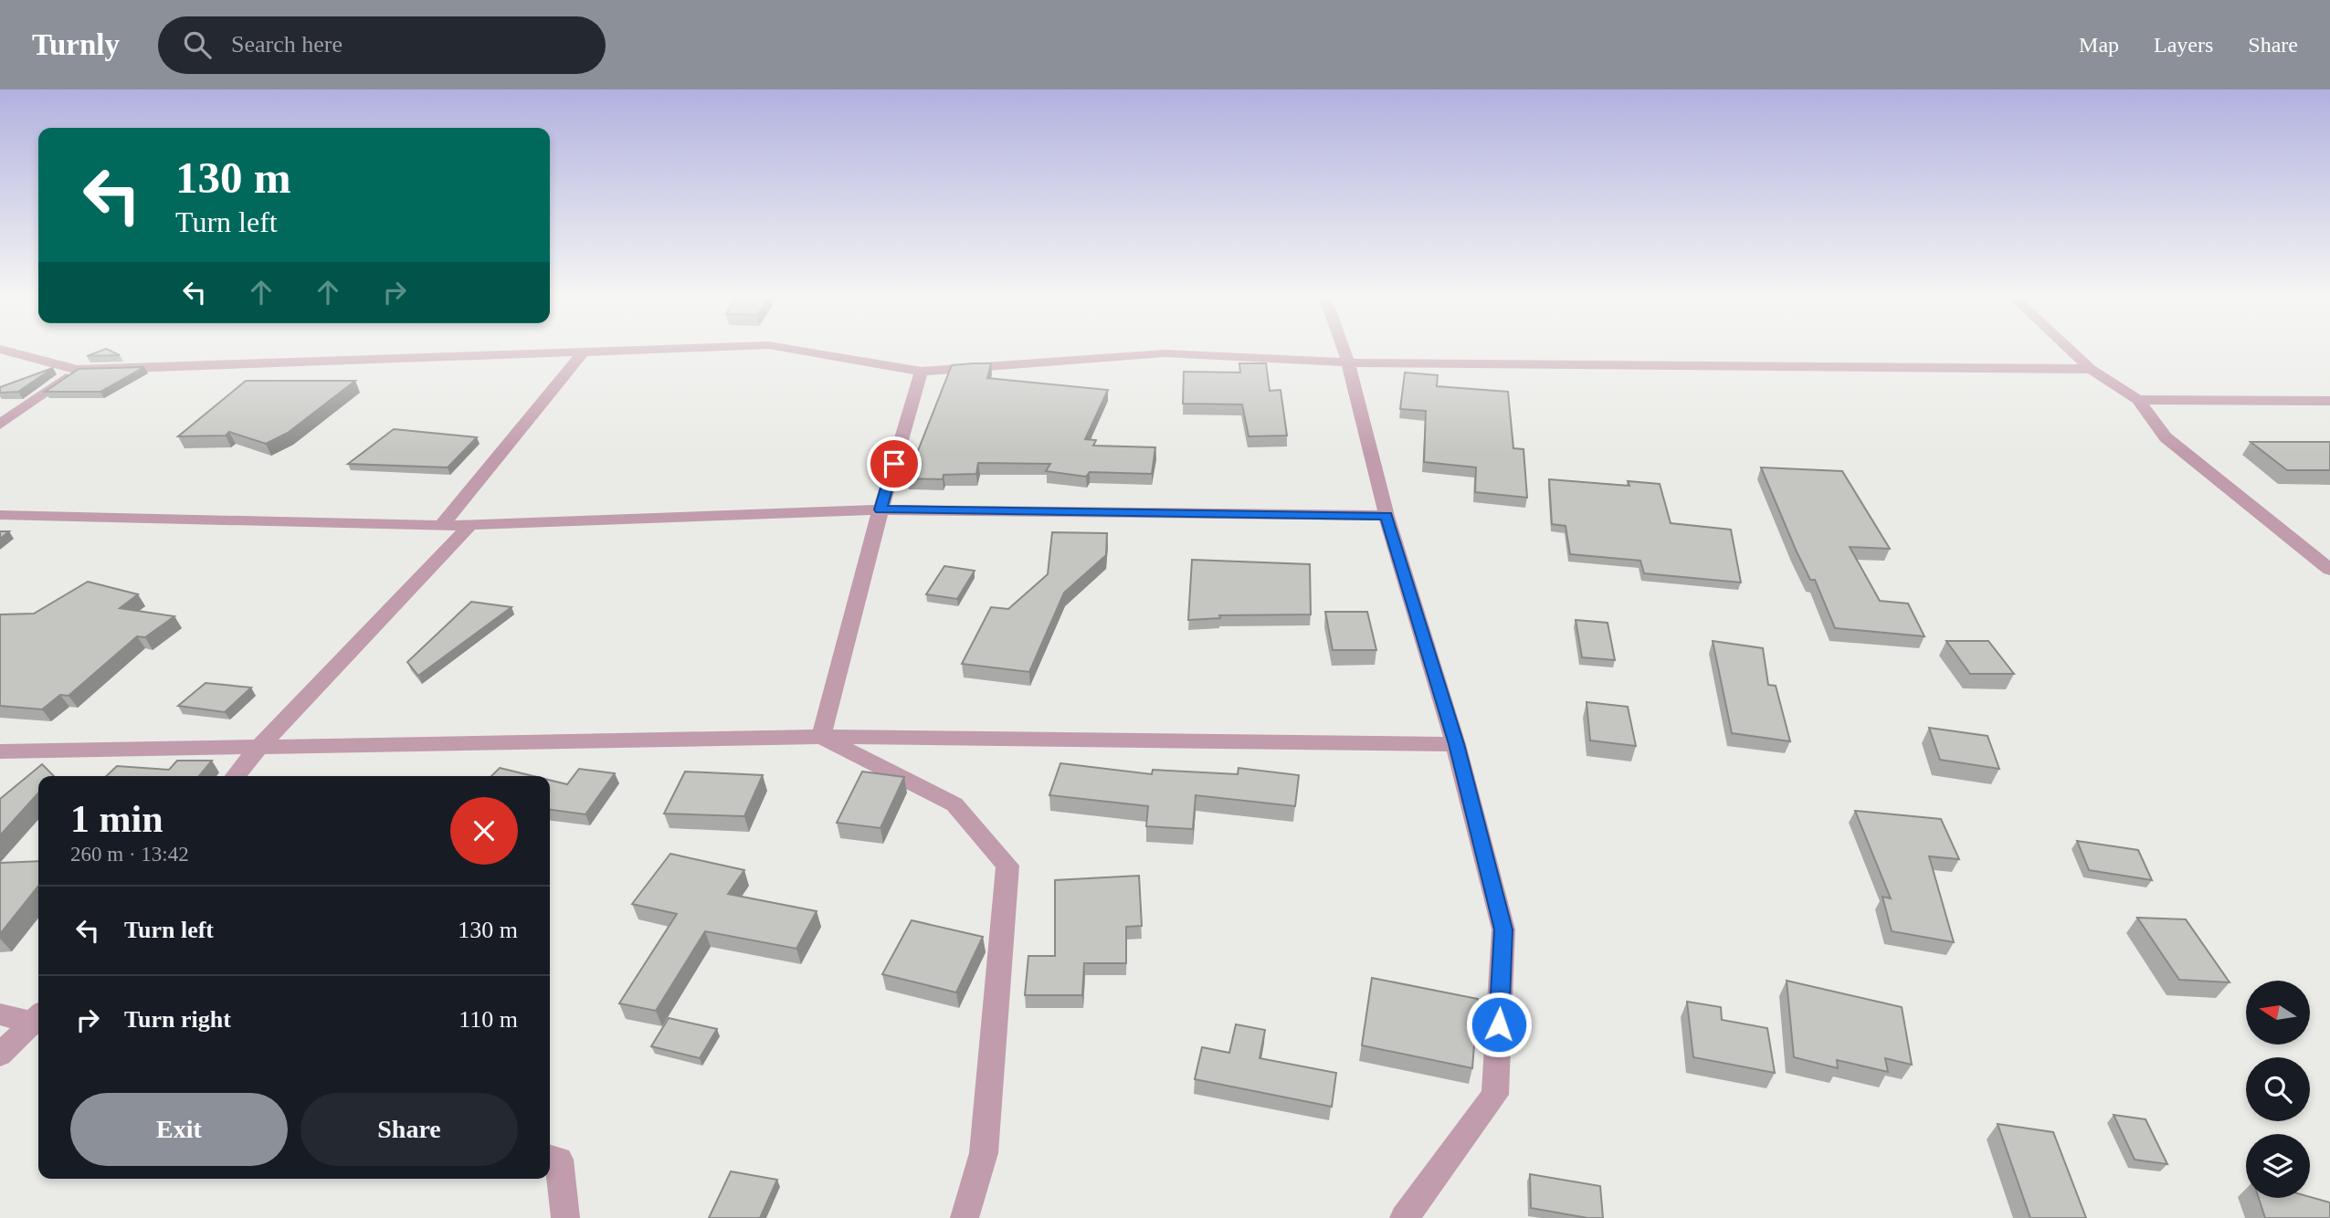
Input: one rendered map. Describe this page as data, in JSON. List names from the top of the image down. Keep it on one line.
{"north":"left","page":{"header":"Turnly","search":"Search here","nav":["Map","Layers","Share"],"turn":["130 m","Turn left"],"heading":["1 min","260 m · 13:42"],"list":[{"name":"Turn left","value":"130 m"},{"name":"Turn right","value":"110 m"}],"buttons":["Exit","Share"]}}
